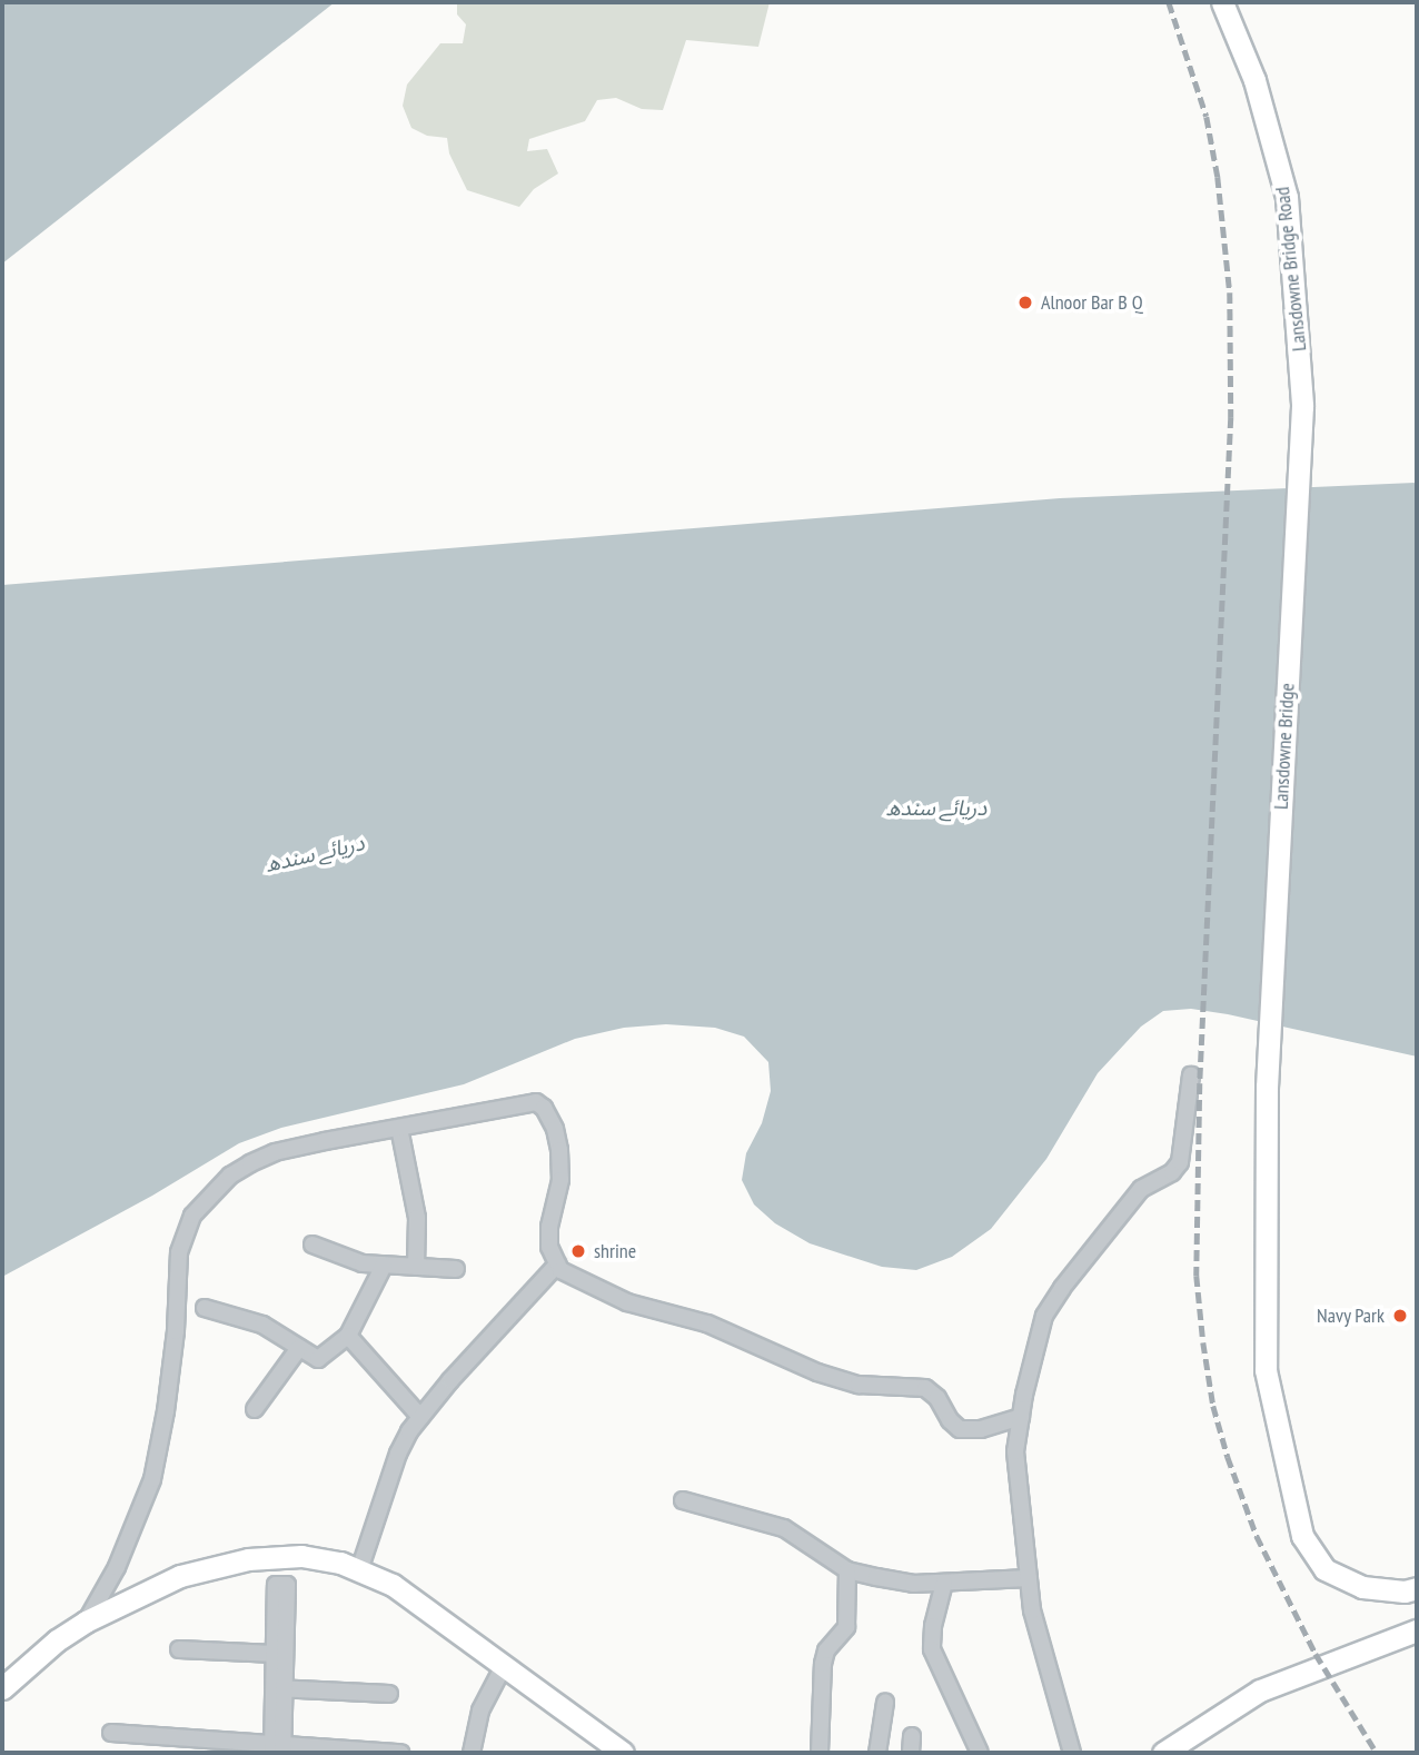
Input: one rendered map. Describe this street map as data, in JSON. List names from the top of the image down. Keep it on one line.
{"streets":{"main road":["Lansdowne Bridge Road","Lansdowne Bridge"]},"crossings":[["Lansdowne Bridge Road","Lansdowne Bridge"]],"water":["دریائے سندھ"],"places":["Alnoor Bar B Q","shrine","Navy Park"]}
